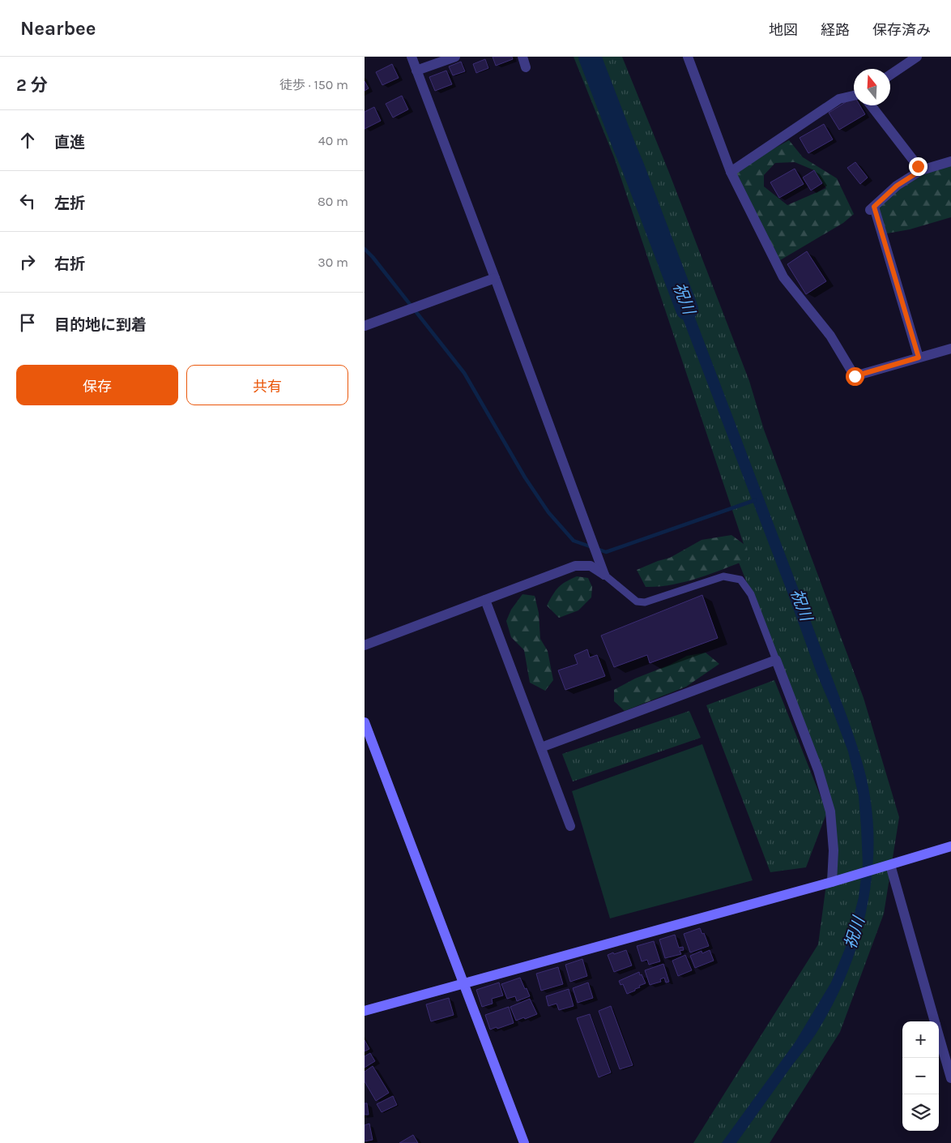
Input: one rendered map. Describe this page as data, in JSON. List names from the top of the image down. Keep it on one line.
{"water":["祝川"],"north":"top","page":{"header":"Nearbee","nav":["地図","経路","保存済み"],"heading":["2 分","徒歩 · 150 m"],"list":[["直進","40 m"],["左折","80 m"],["右折","30 m"],"目的地に到着"],"buttons":["保存","共有"],"map_buttons":["+","−"]}}
